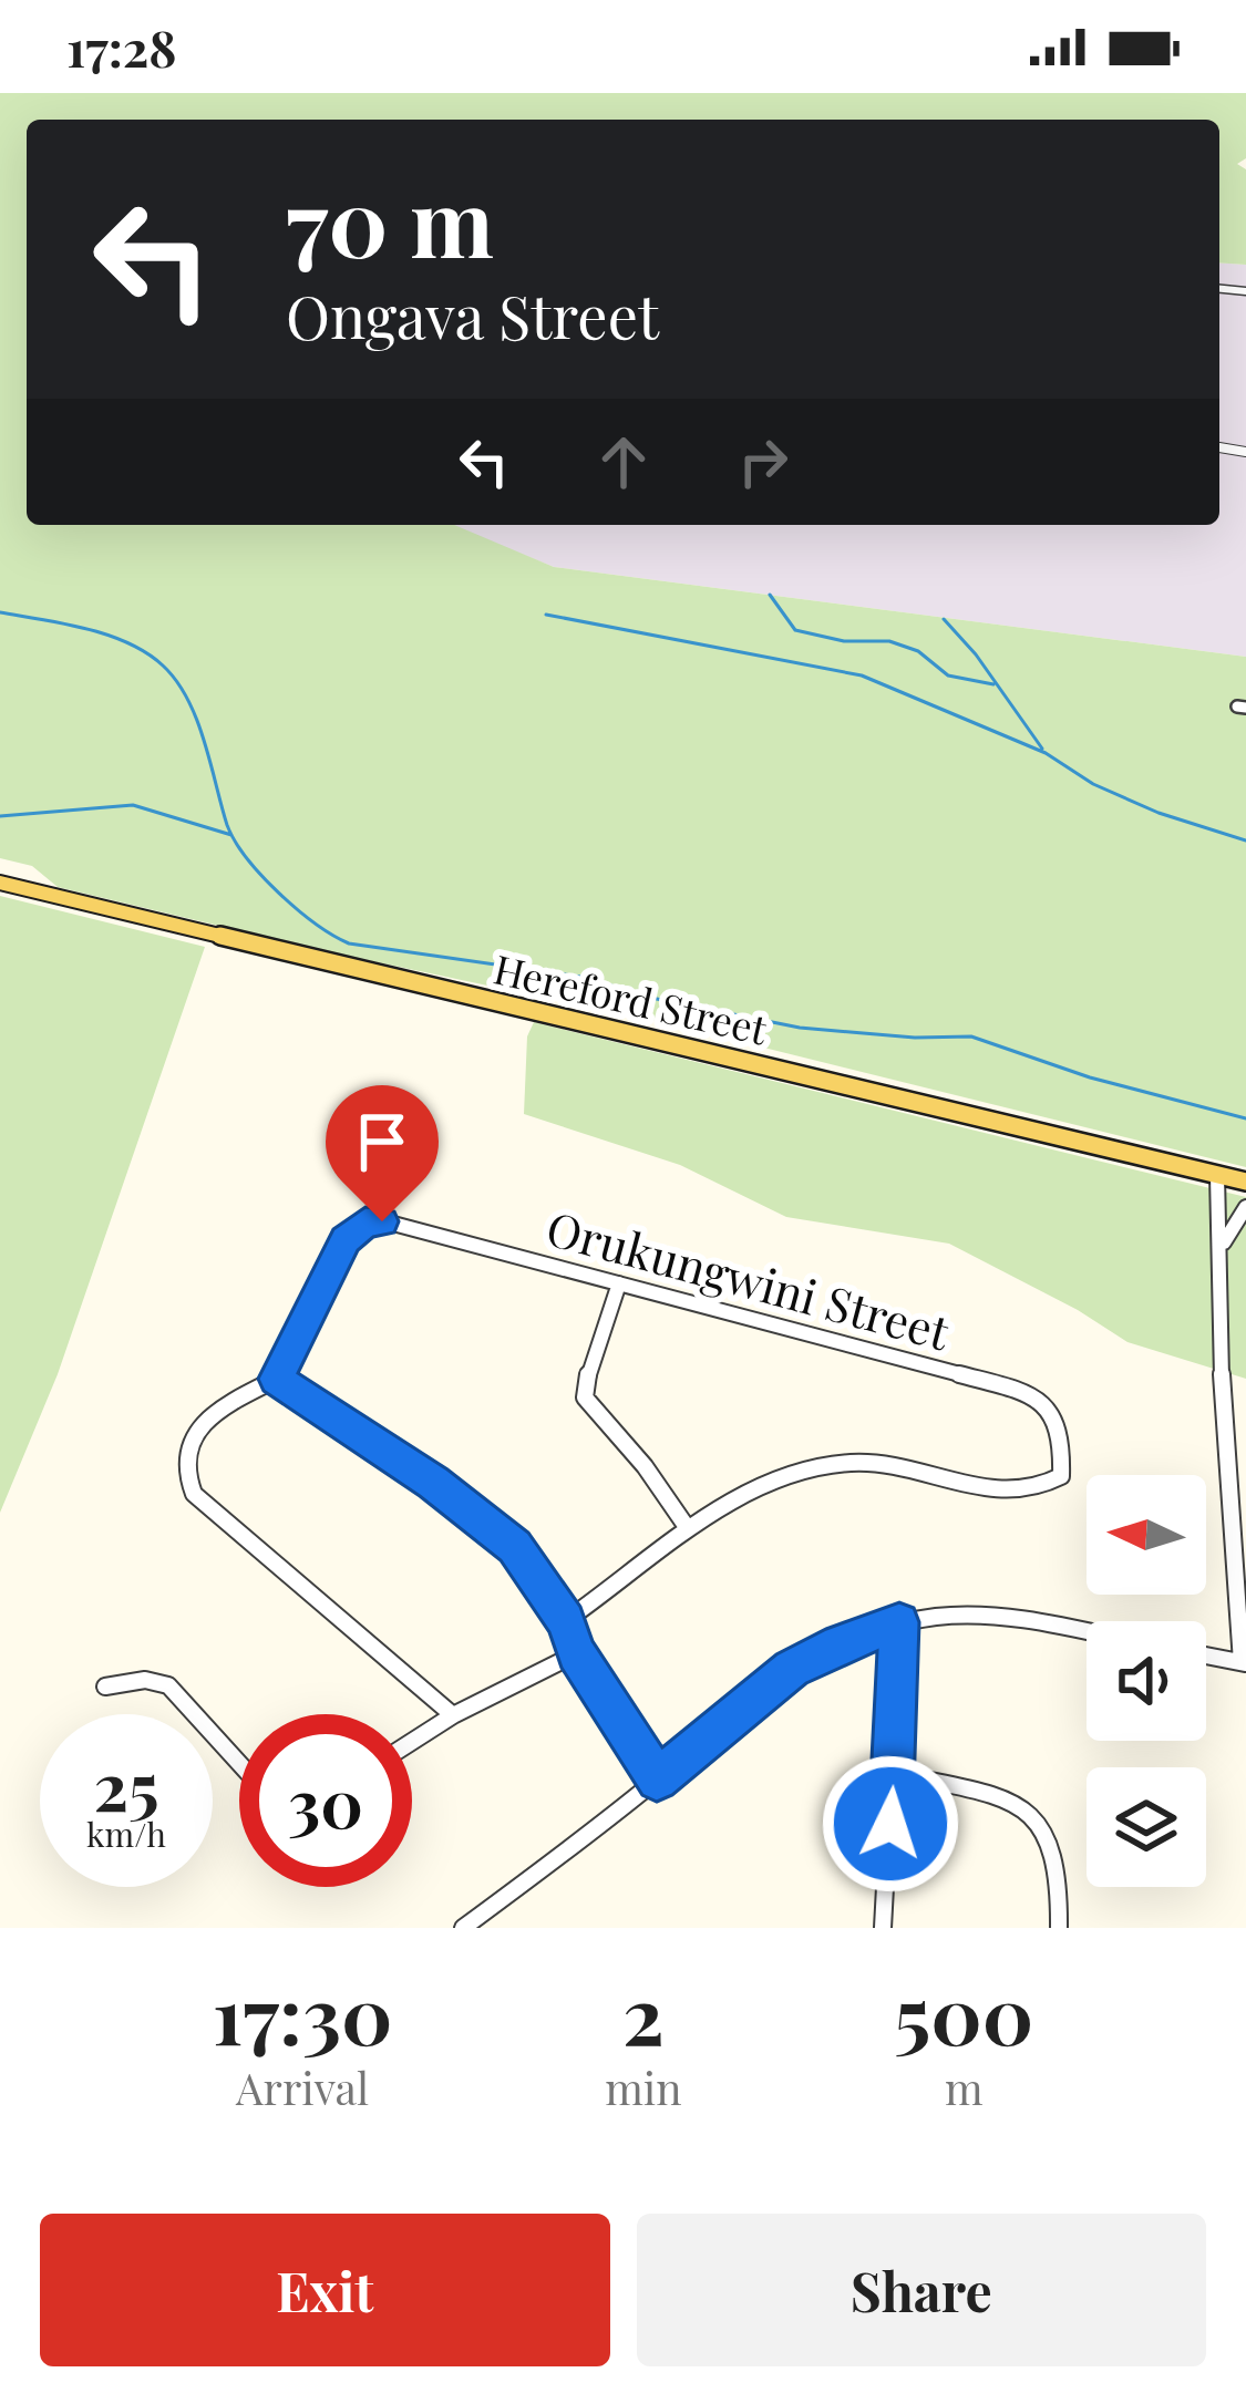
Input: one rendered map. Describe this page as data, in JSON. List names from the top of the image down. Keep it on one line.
{"streets":{"main road":["Hereford Street"],"street":["Orukungwini Street"]},"north":"left","page":{"status":"17:28","turn":["70 m","Ongava Street"],"speed":"25 km/h","limit":"30","eta":["17:30","Arrival","2","min","500","m"],"buttons":["Exit","Share"]}}
